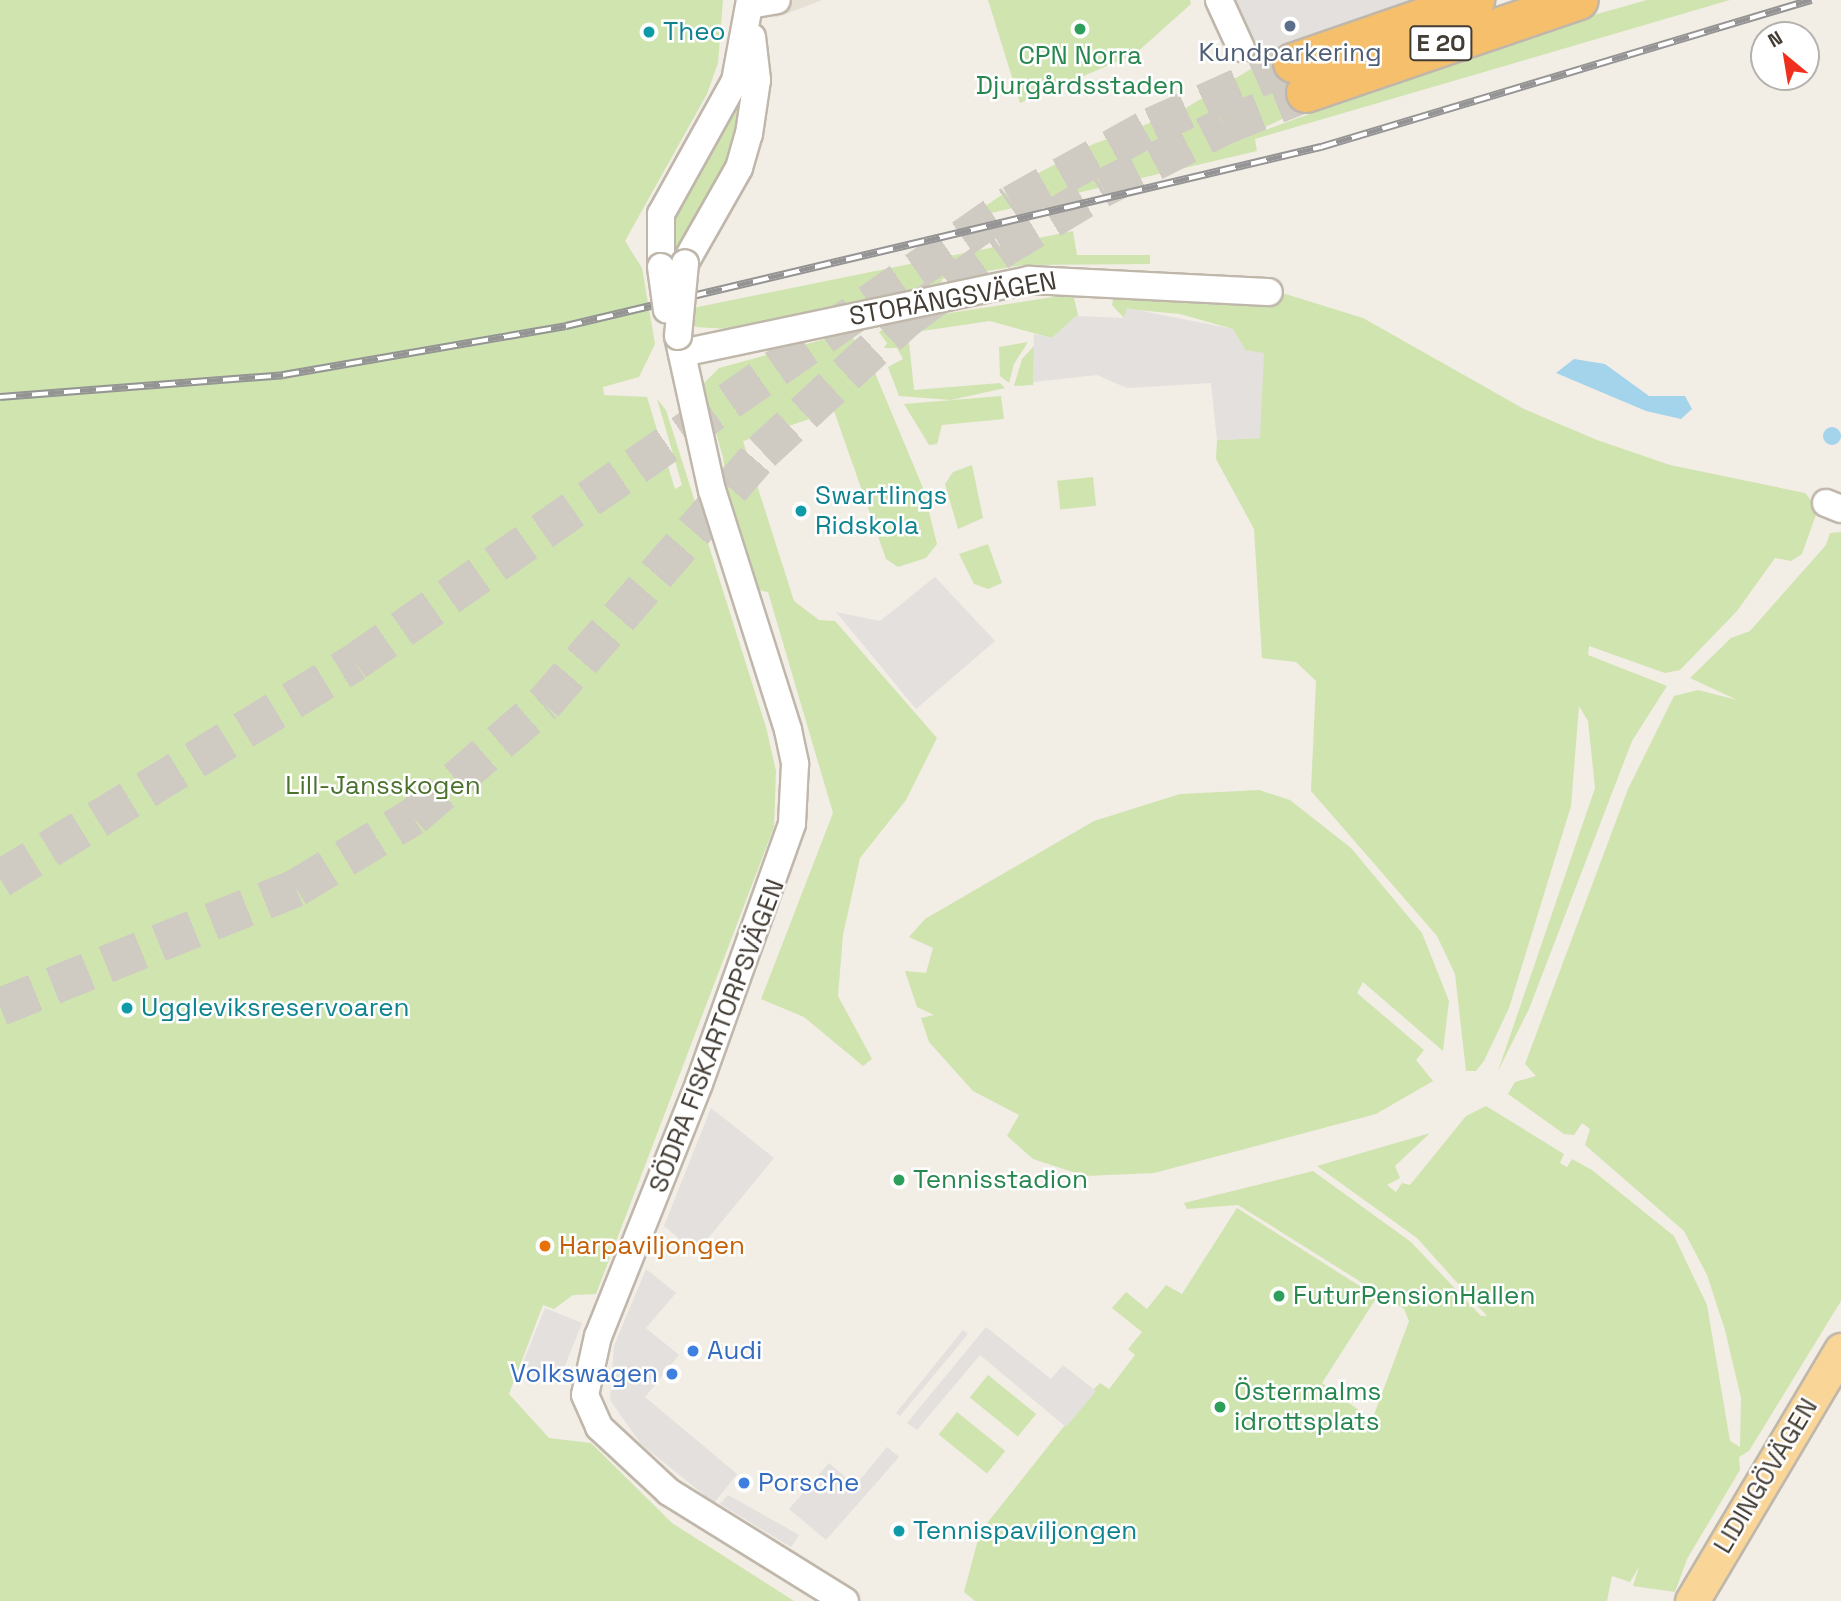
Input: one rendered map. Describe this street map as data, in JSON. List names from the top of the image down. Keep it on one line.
{"streets":{"highway":["E 20"],"main road":["LIDINGÖVÄGEN"],"street":["STORÄNGSVÄGEN","SÖDRA FISKARTORPSVÄGEN"]},"crossings":[["STORÄNGSVÄGEN","SÖDRA FISKARTORPSVÄGEN"]],"parks":["Lill-Jansskogen"],"places":["Kundparkering","CPN Norra Djurgårdsstaden","Theo","Swartlings Ridskola","Uggleviksreservoaren","Tennisstadion","Harpaviljongen","FuturPensionHallen","Audi","Volkswagen","Östermalms idrottsplats","Porsche","Tennispaviljongen"],"north":"top left"}
